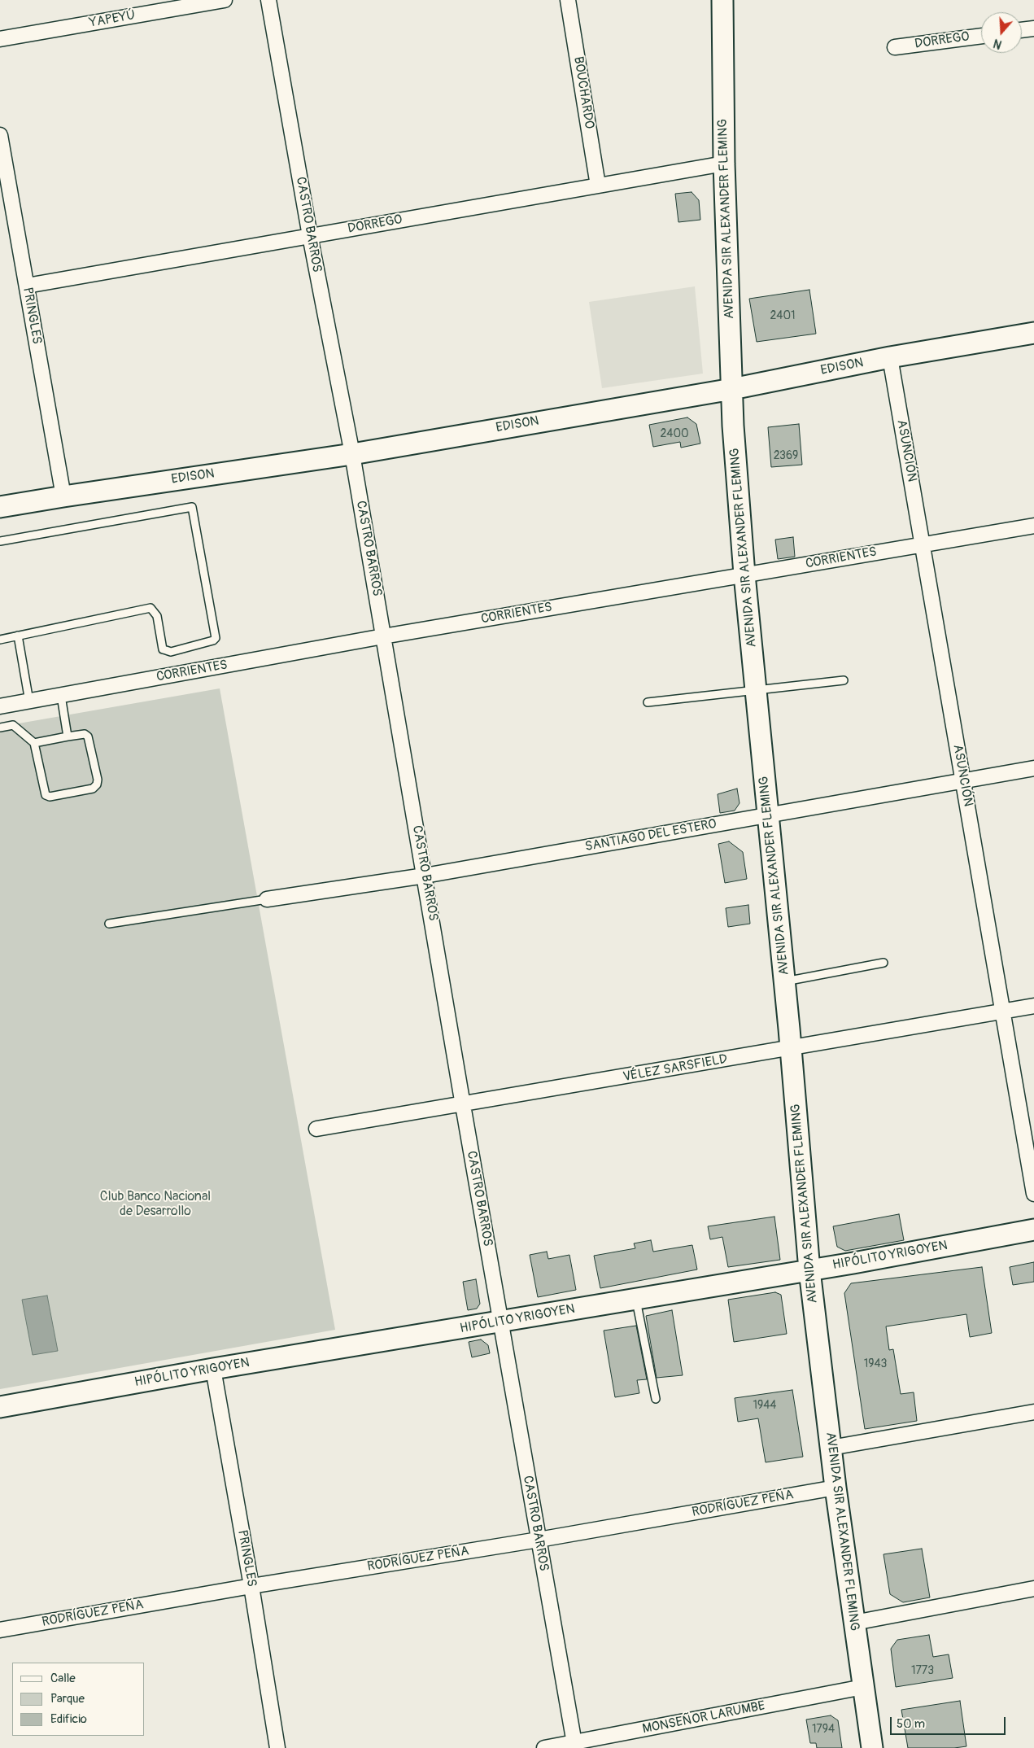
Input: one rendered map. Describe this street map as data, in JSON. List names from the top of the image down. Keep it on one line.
{"streets":{"street":["YAPEYÚ","DORREGO","BOUCHARDO","AVENIDA SIR ALEXANDER FLEMING","CASTRO BARROS","PRINGLES","EDISON","ASUNCIÓN","CORRIENTES","SANTIAGO DEL ESTERO","VÉLEZ SARSFIELD","HIPÓLITO YRIGOYEN","RODRÍGUEZ PEÑA","MONSEÑOR LARUMBE"]},"crossings":[["DORREGO","BOUCHARDO"],["DORREGO","AVENIDA SIR ALEXANDER FLEMING"],["DORREGO","CASTRO BARROS"],["DORREGO","PRINGLES"],["AVENIDA SIR ALEXANDER FLEMING","EDISON"],["AVENIDA SIR ALEXANDER FLEMING","CORRIENTES"],["AVENIDA SIR ALEXANDER FLEMING","SANTIAGO DEL ESTERO"],["AVENIDA SIR ALEXANDER FLEMING","VÉLEZ SARSFIELD"],["AVENIDA SIR ALEXANDER FLEMING","HIPÓLITO YRIGOYEN"],["AVENIDA SIR ALEXANDER FLEMING","RODRÍGUEZ PEÑA"],["AVENIDA SIR ALEXANDER FLEMING","MONSEÑOR LARUMBE"],["CASTRO BARROS","EDISON"],["CASTRO BARROS","CORRIENTES"],["CASTRO BARROS","SANTIAGO DEL ESTERO"],["CASTRO BARROS","VÉLEZ SARSFIELD"],["CASTRO BARROS","HIPÓLITO YRIGOYEN"],["CASTRO BARROS","RODRÍGUEZ PEÑA"],["CASTRO BARROS","MONSEÑOR LARUMBE"],["PRINGLES","EDISON"],["PRINGLES","HIPÓLITO YRIGOYEN"],["PRINGLES","RODRÍGUEZ PEÑA"],["EDISON","ASUNCIÓN"],["ASUNCIÓN","CORRIENTES"],["ASUNCIÓN","SANTIAGO DEL ESTERO"],["ASUNCIÓN","VÉLEZ SARSFIELD"]],"parks":["Club Banco Nacional de Desarrollo"],"house_numbers":["2401","2400","2369","1943","1944","1773","1794"],"legend":["Calle","Parque","Edificio"],"scale_bar":"50 m","north":"bottom"}
